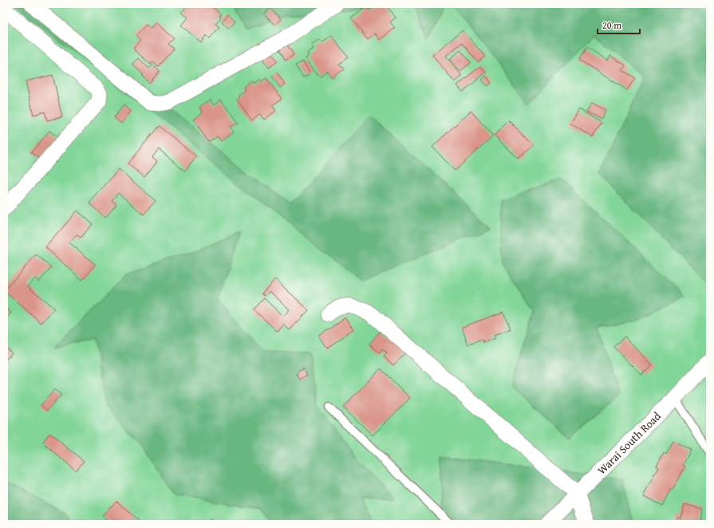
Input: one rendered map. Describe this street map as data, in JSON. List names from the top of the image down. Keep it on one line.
{"streets":{"street":["Warai South Road"]},"scale_bar":"20 m"}
